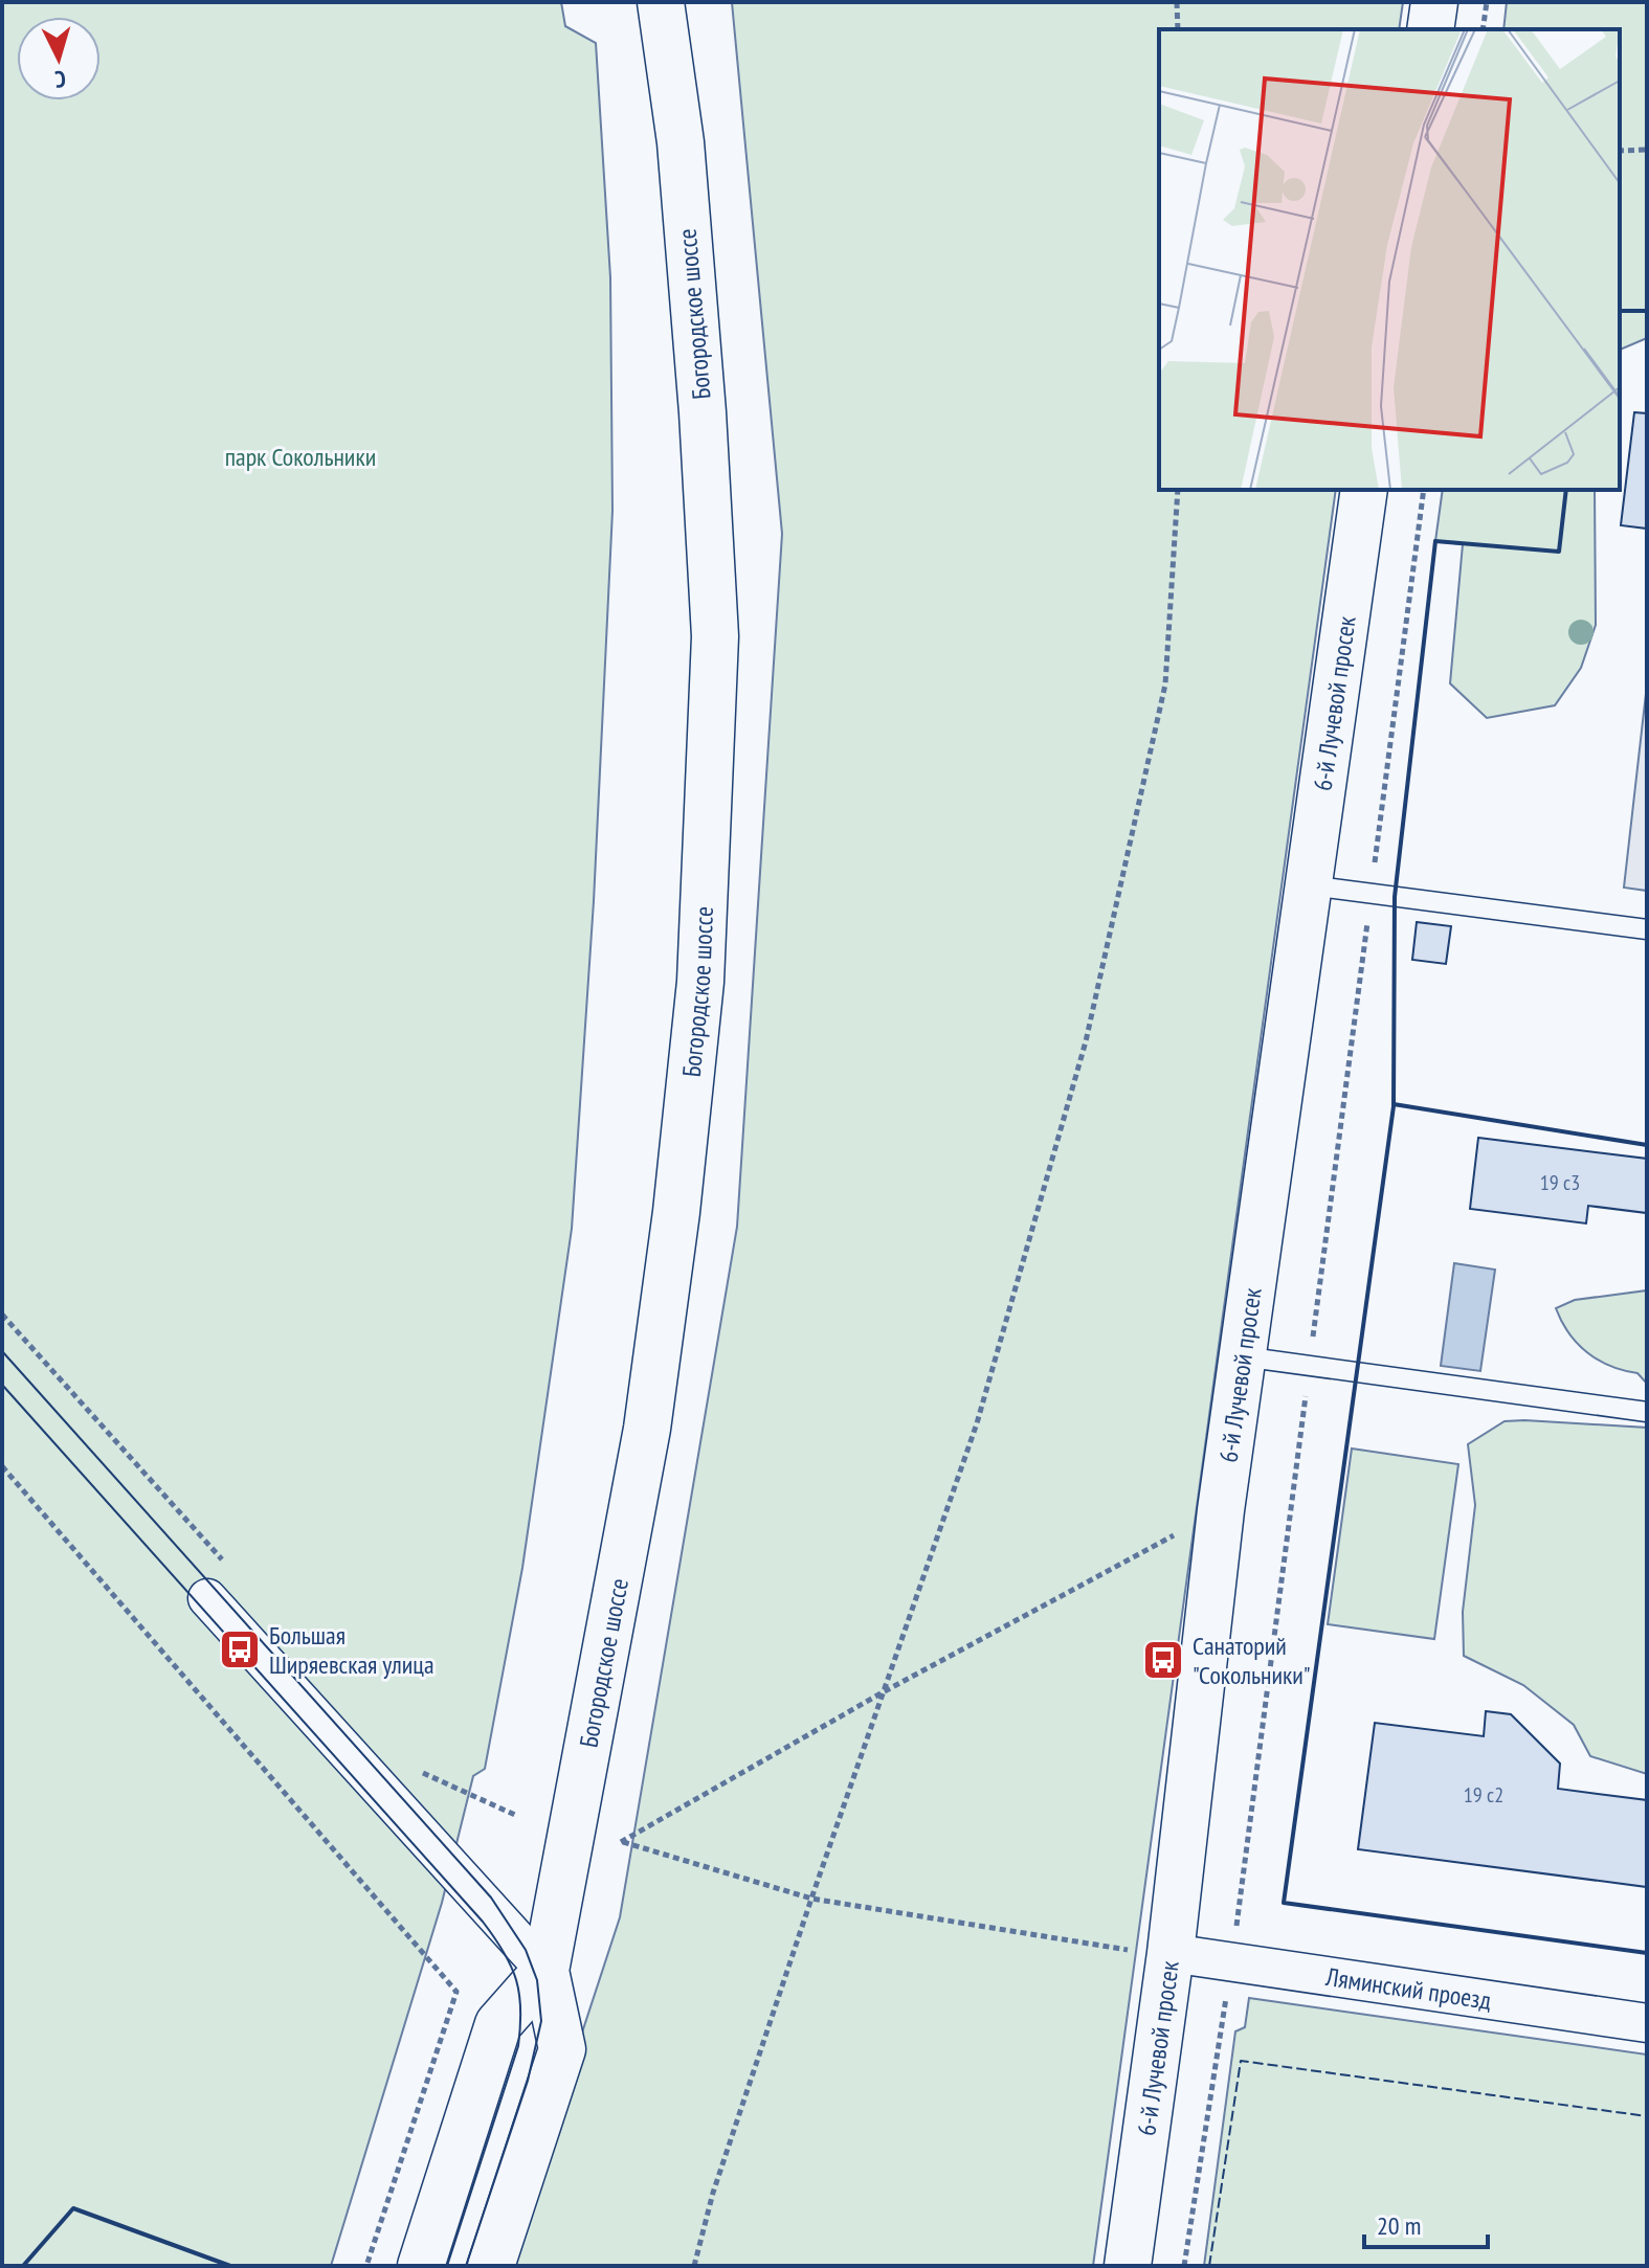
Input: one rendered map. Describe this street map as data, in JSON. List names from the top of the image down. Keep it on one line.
{"streets":{"main road":["Богородское шоссе","6-й Лучевой просек"],"street":["Ляминский проезд"]},"crossings":[["6-й Лучевой просек","Ляминский проезд"]],"parks":["парк Сокольники"],"places":{"bus stop":["Большая Ширяевская улица","Санаторий \"Сокольники\""]},"house_numbers":["19 с3","19 с2"],"scale_bar":"20 m","north":"bottom"}
